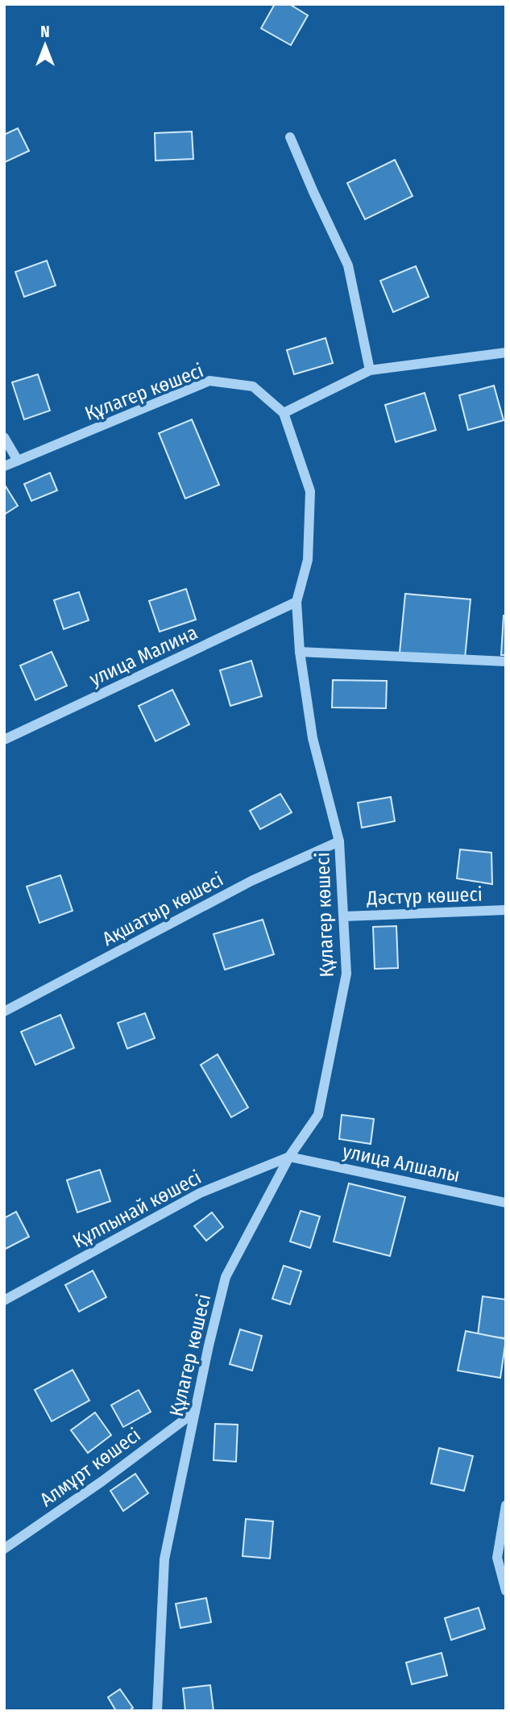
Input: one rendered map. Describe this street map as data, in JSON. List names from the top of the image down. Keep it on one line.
{"streets":{"street":["Құлагер көшесі","улица Малина","Дәстүр көшесі","Ақшатыр көшесі","улица Алшалы","Құлпынай көшесі","Алмұрт көшесі"]},"crossings":[["Құлагер көшесі","улица Малина"],["Құлагер көшесі","Дәстүр көшесі"],["Құлагер көшесі","Ақшатыр көшесі"],["Құлагер көшесі","улица Алшалы"],["Құлагер көшесі","Құлпынай көшесі"],["Құлагер көшесі","Алмұрт көшесі"],["улица Алшалы","Құлпынай көшесі"]],"north":"top"}
